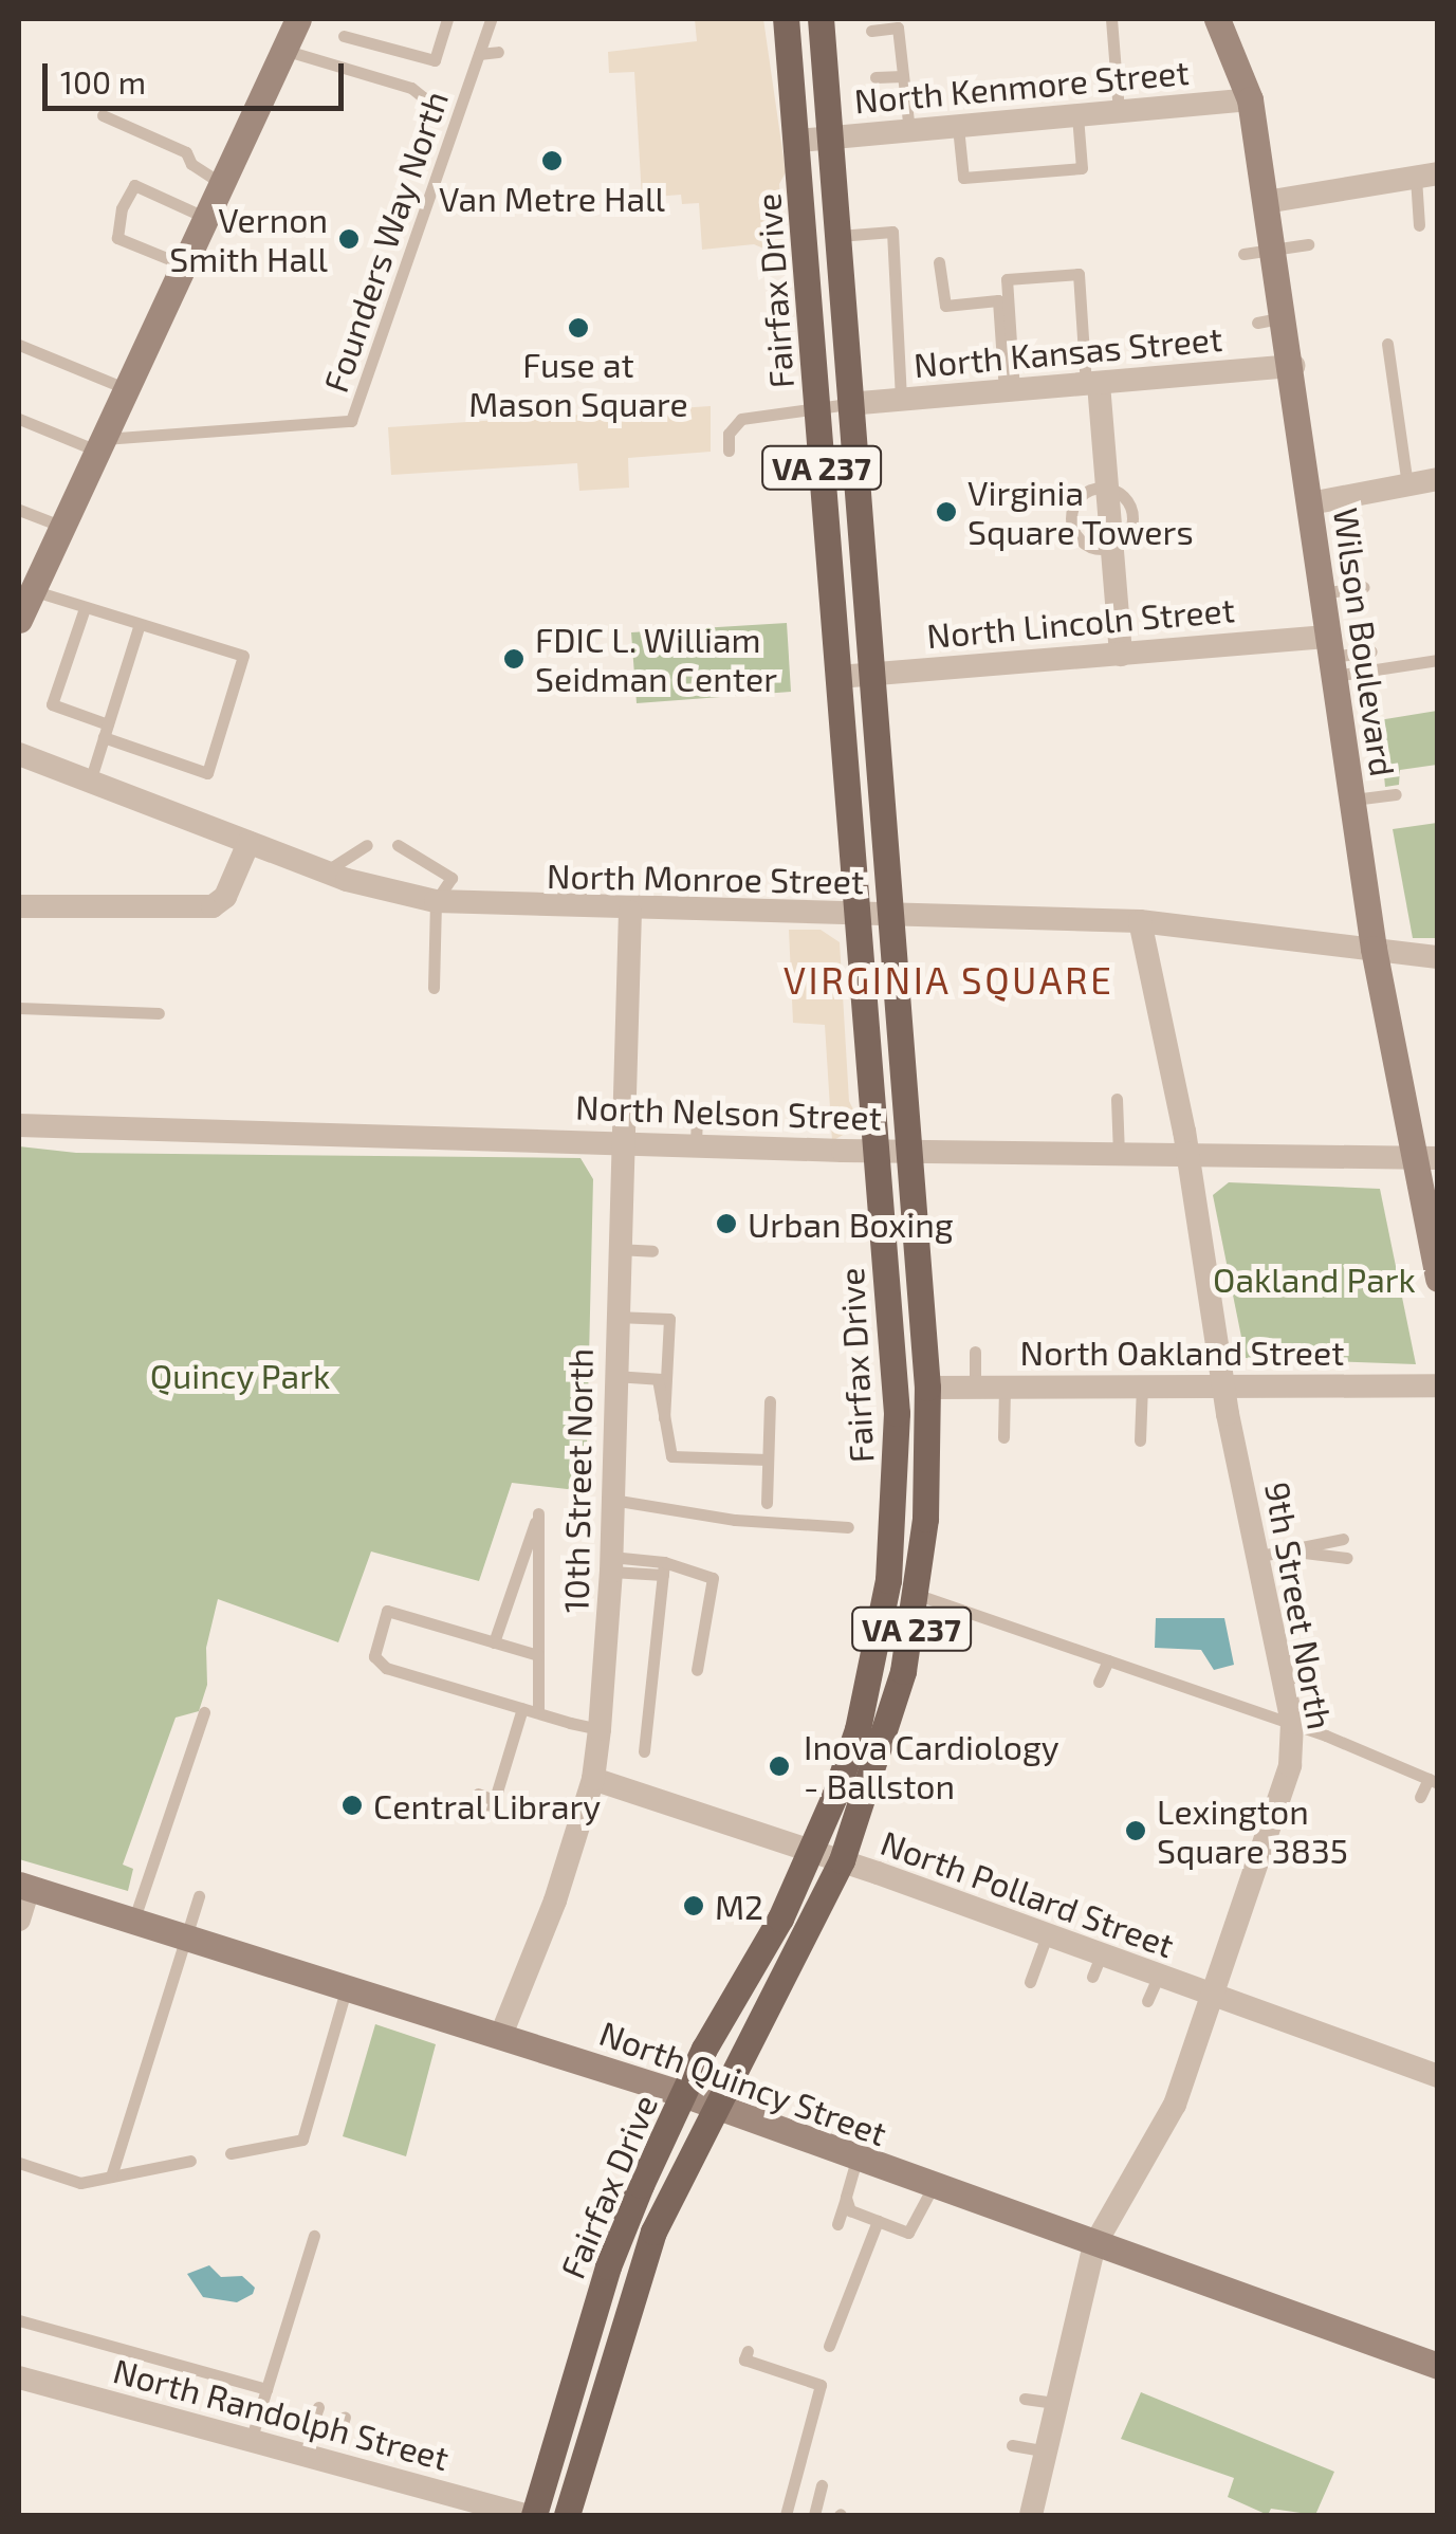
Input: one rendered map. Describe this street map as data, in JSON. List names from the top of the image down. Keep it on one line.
{"streets":{"main road":["Fairfax Drive","VA 237","Wilson Boulevard","North Quincy Street"],"street":["North Kenmore Street","North Kansas Street","North Lincoln Street","North Monroe Street","North Nelson Street","North Oakland Street","10th Street North","9th Street North","North Pollard Street","North Randolph Street"],"lane":["Founders Way North"]},"crossings":[["North Kenmore Street","Fairfax Drive"],["North Kenmore Street","Wilson Boulevard"],["Fairfax Drive","North Kansas Street"],["Fairfax Drive","North Lincoln Street"],["Fairfax Drive","North Monroe Street"],["Fairfax Drive","North Nelson Street"],["Fairfax Drive","North Oakland Street"],["Fairfax Drive","North Pollard Street"],["Fairfax Drive","North Quincy Street"],["North Kansas Street","Wilson Boulevard"],["North Lincoln Street","Wilson Boulevard"],["Wilson Boulevard","North Monroe Street"],["Wilson Boulevard","North Nelson Street"],["North Monroe Street","10th Street North"],["North Monroe Street","9th Street North"],["North Nelson Street","10th Street North"],["North Nelson Street","9th Street North"],["North Oakland Street","9th Street North"],["10th Street North","North Pollard Street"],["10th Street North","North Quincy Street"],["9th Street North","North Pollard Street"],["9th Street North","North Quincy Street"]],"districts":["VIRGINIA SQUARE"],"parks":["Oakland Park","Quincy Park"],"places":["Van Metre Hall","Vernon Smith Hall","Fuse at Mason Square","Virginia Square Towers","FDIC L. William Seidman Center","Urban Boxing","Inova Cardiology - Ballston","Central Library","Lexington Square 3835","M2"],"scale_bar":"100 m"}
